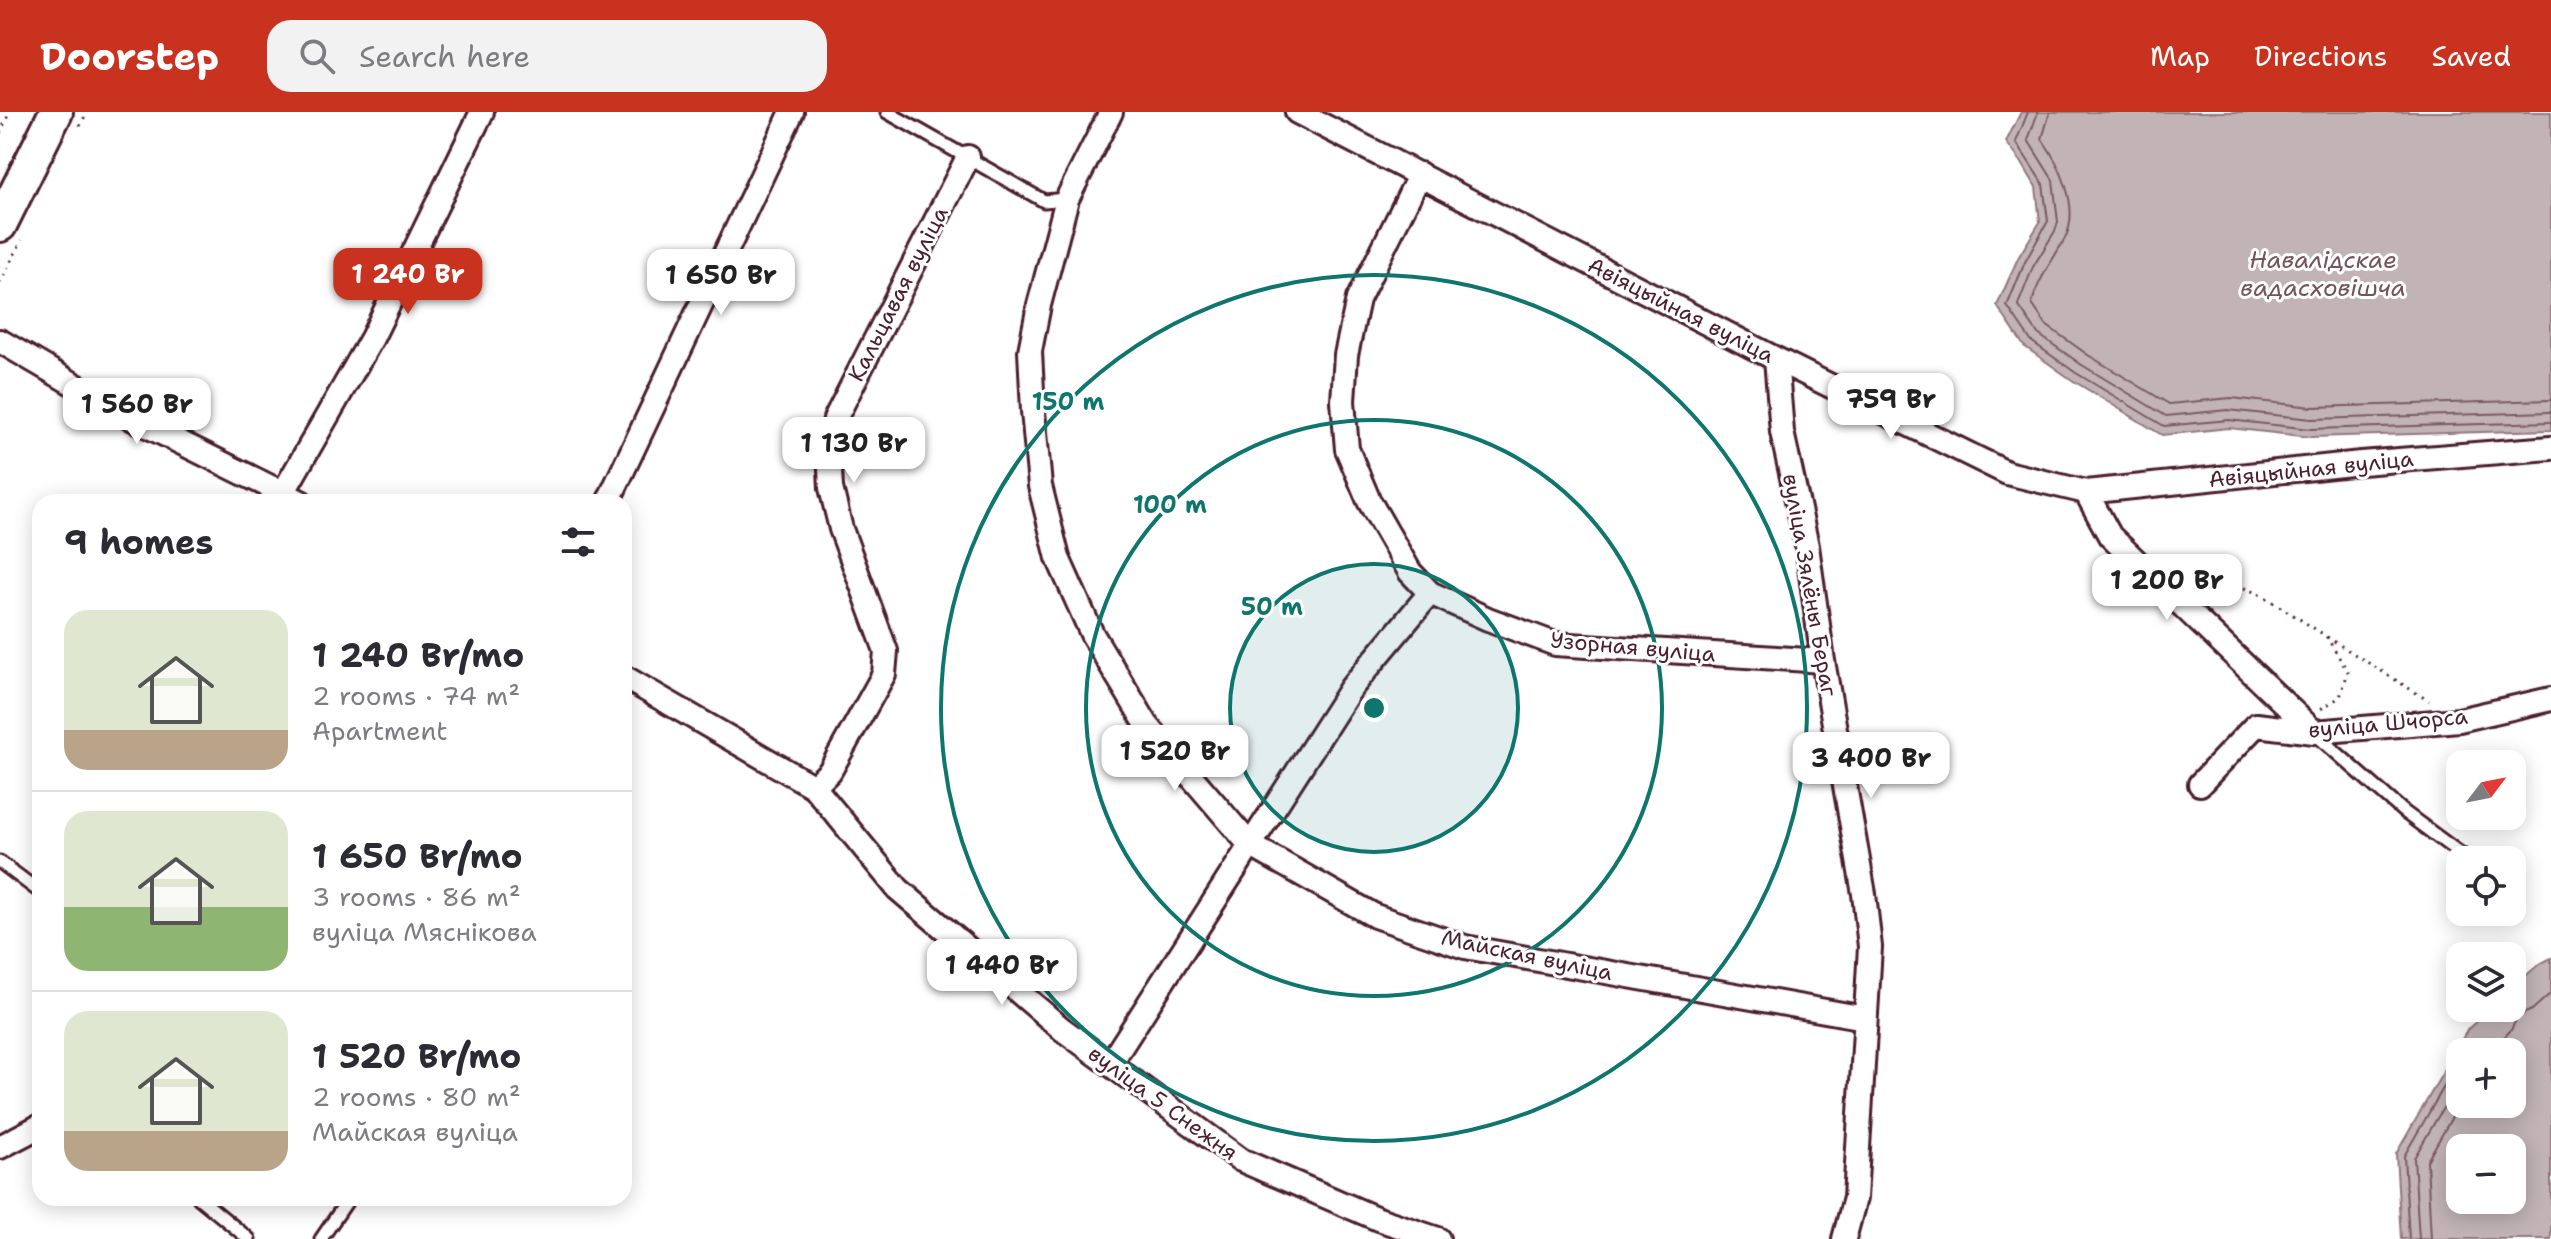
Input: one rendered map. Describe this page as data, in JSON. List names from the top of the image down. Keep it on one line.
{"streets":{"street":["Кальцавая вуліца","Авіяцыйная вуліца","вуліца Зялёны Бераг","Узорная вуліца","вуліца Шчорса","Майская вуліца","вуліца 5 Снежня"]},"crossings":[["Кальцавая вуліца","вуліца 5 Снежня"],["Авіяцыйная вуліца","вуліца Зялёны Бераг"],["Авіяцыйная вуліца","Узорная вуліца"],["вуліца Зялёны Бераг","Узорная вуліца"],["вуліца Зялёны Бераг","Майская вуліца"]],"water":["Навалідскае вадасховішча"],"north":"top right","page":{"header":"Doorstep","search":"Search here","nav":["Map","Directions","Saved"],"price":["1 240 Br","1 650 Br","759 Br","1 560 Br","1 130 Br","1 200 Br","1 520 Br","3 400 Br","1 440 Br"],"heading":"9 homes","list":[{"name":"1 240 Br/mo","note":"2 rooms · 74 m² · Apartment"},{"name":"1 650 Br/mo","note":"3 rooms · 86 m² · вуліца Мяснікова"},{"name":"1 520 Br/mo","note":"2 rooms · 80 m² · Майская вуліца"}],"map_buttons":["+","−"]},"rings":["150 m","100 m","50 m"]}
